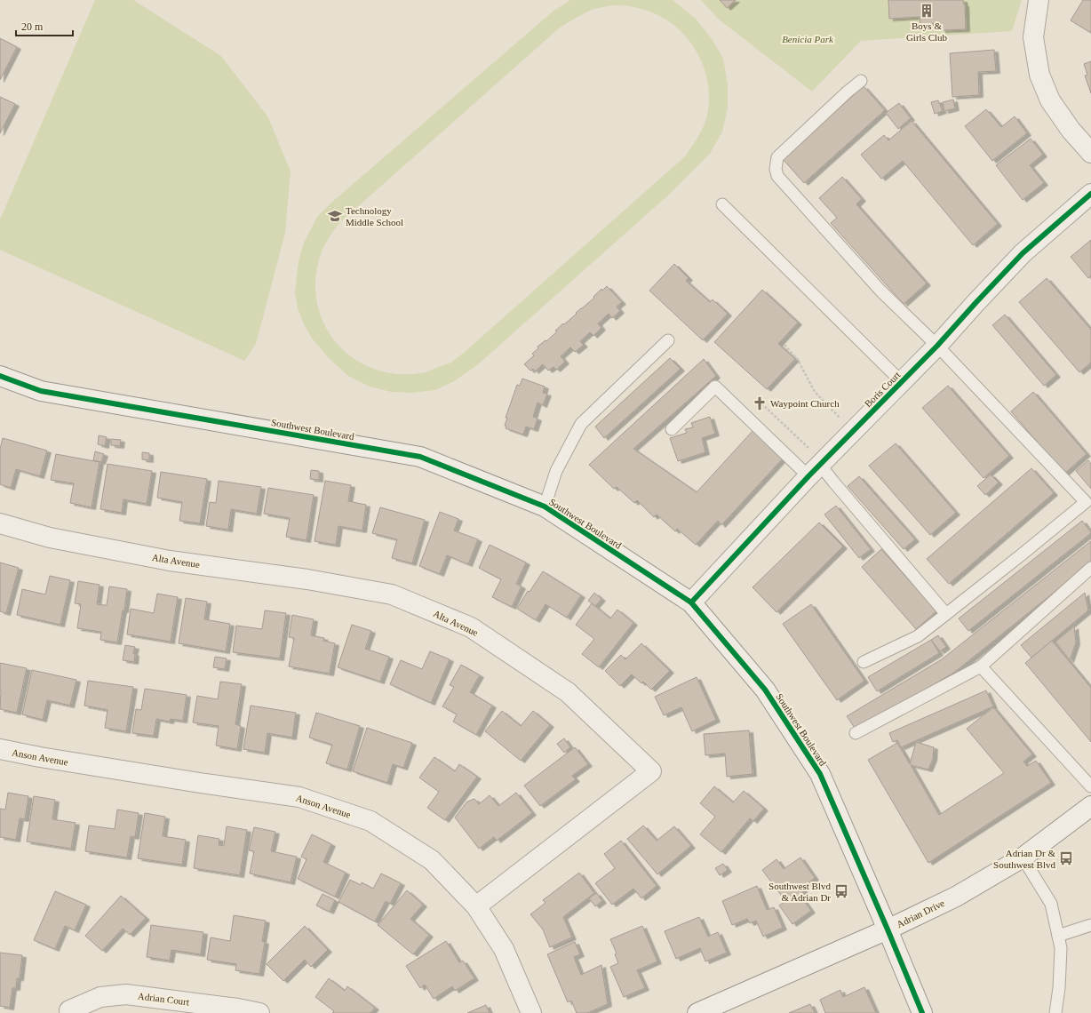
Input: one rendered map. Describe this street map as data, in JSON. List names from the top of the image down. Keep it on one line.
{"streets":{"street":["Boris Court","Southwest Boulevard","Alta Avenue","Anson Avenue","Adrian Drive","Adrian Court"]},"crossings":[["Boris Court","Southwest Boulevard"],["Southwest Boulevard","Adrian Drive"],["Alta Avenue","Anson Avenue"]],"parks":["Benicia Park"],"places":{"building":["Boys & Girls Club"],"school or university":["Technology Middle School"],"church":["Waypoint Church"],"bus stop":["Adrian Dr & Southwest Blvd","Southwest Blvd & Adrian Dr"]},"scale_bar":"20 m"}
